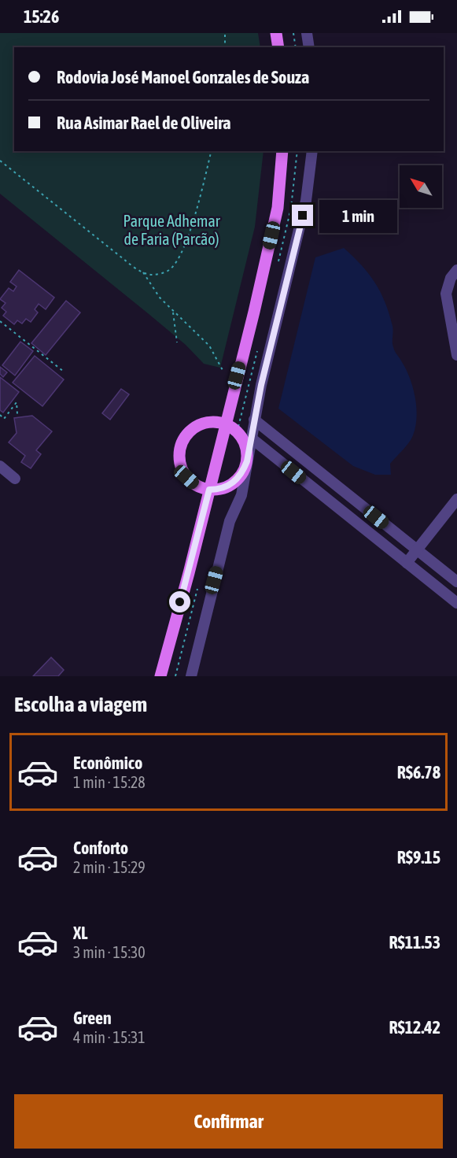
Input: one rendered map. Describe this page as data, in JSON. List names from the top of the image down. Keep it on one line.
{"parks":["Parque Adhemar de Faria (Parcão)"],"north":"top left","page":{"status":"15:26","banner":["Rodovia José Manoel Gonzales de Souza","Rua Asimar Rael de Oliveira"],"bubble":"1 min","heading":"Escolha a viagem","list":[{"name":"Econômico","note":"1 min · 15:28","value":"R$6.78"},{"name":"Conforto","note":"2 min · 15:29","value":"R$9.15"},{"name":"XL","note":"3 min · 15:30","value":"R$11.53"},{"name":"Green","note":"4 min · 15:31","value":"R$12.42"}],"buttons":"Confirmar"}}
